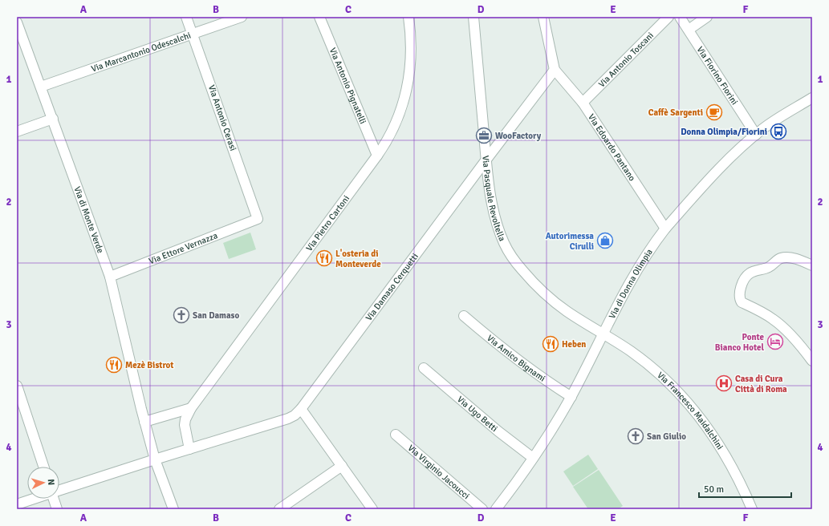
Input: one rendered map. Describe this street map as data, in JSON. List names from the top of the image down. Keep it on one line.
{"streets":{"street":["Via Marcantonio Odescalchi","Via Antonio Toscani","Via Fiorino Fiorini","Via Antonio Pignatelli","Via Antonio Cerasi","Via Edoardo Pantano","Via Pasquale Revoltella","Via di Monte Verde","Via Pietro Cartoni","Via Ettore Vernazza","Via di Donna Olimpia","Via Damaso Cerquetti","Via Amico Bignami","Via Francesco Maidalchini","Via Ugo Betti","Via Virginio Jacoucci"]},"crossings":[["Via Marcantonio Odescalchi","Via Antonio Cerasi"],["Via Marcantonio Odescalchi","Via di Monte Verde"],["Via Antonio Toscani","Via Edoardo Pantano"],["Via Fiorino Fiorini","Via di Donna Olimpia"],["Via Antonio Pignatelli","Via Pietro Cartoni"],["Via Antonio Cerasi","Via Ettore Vernazza"],["Via Edoardo Pantano","Via di Donna Olimpia"],["Via Edoardo Pantano","Via Damaso Cerquetti"],["Via Pasquale Revoltella","Via di Donna Olimpia"],["Via Pasquale Revoltella","Via Damaso Cerquetti"],["Via Pasquale Revoltella","Via Francesco Maidalchini"],["Via di Monte Verde","Via Ettore Vernazza"],["Via di Monte Verde","Via Damaso Cerquetti"],["Via Pietro Cartoni","Via Damaso Cerquetti"],["Via di Donna Olimpia","Via Amico Bignami"],["Via di Donna Olimpia","Via Francesco Maidalchini"],["Via di Donna Olimpia","Via Ugo Betti"]],"places":{"cafe":["Caffè Sargenti"],"bus stop":["Donna Olimpia/Fiorini"],"office":["WooFactory"],"shop":["Autorimessa Cirulli"],"restaurant":["L'osteria di Monteverde","Heben","Mezè Bistrot"],"church":["San Damaso","San Giulio"],"hotel":["Ponte Bianco Hotel"],"hospital":["Casa di Cura Città di Roma"]},"scale_bar":"50 m","north":"right","grid":{"columns":["A","B","C","D","E","F"],"rows":["1","2","3","4"]}}
